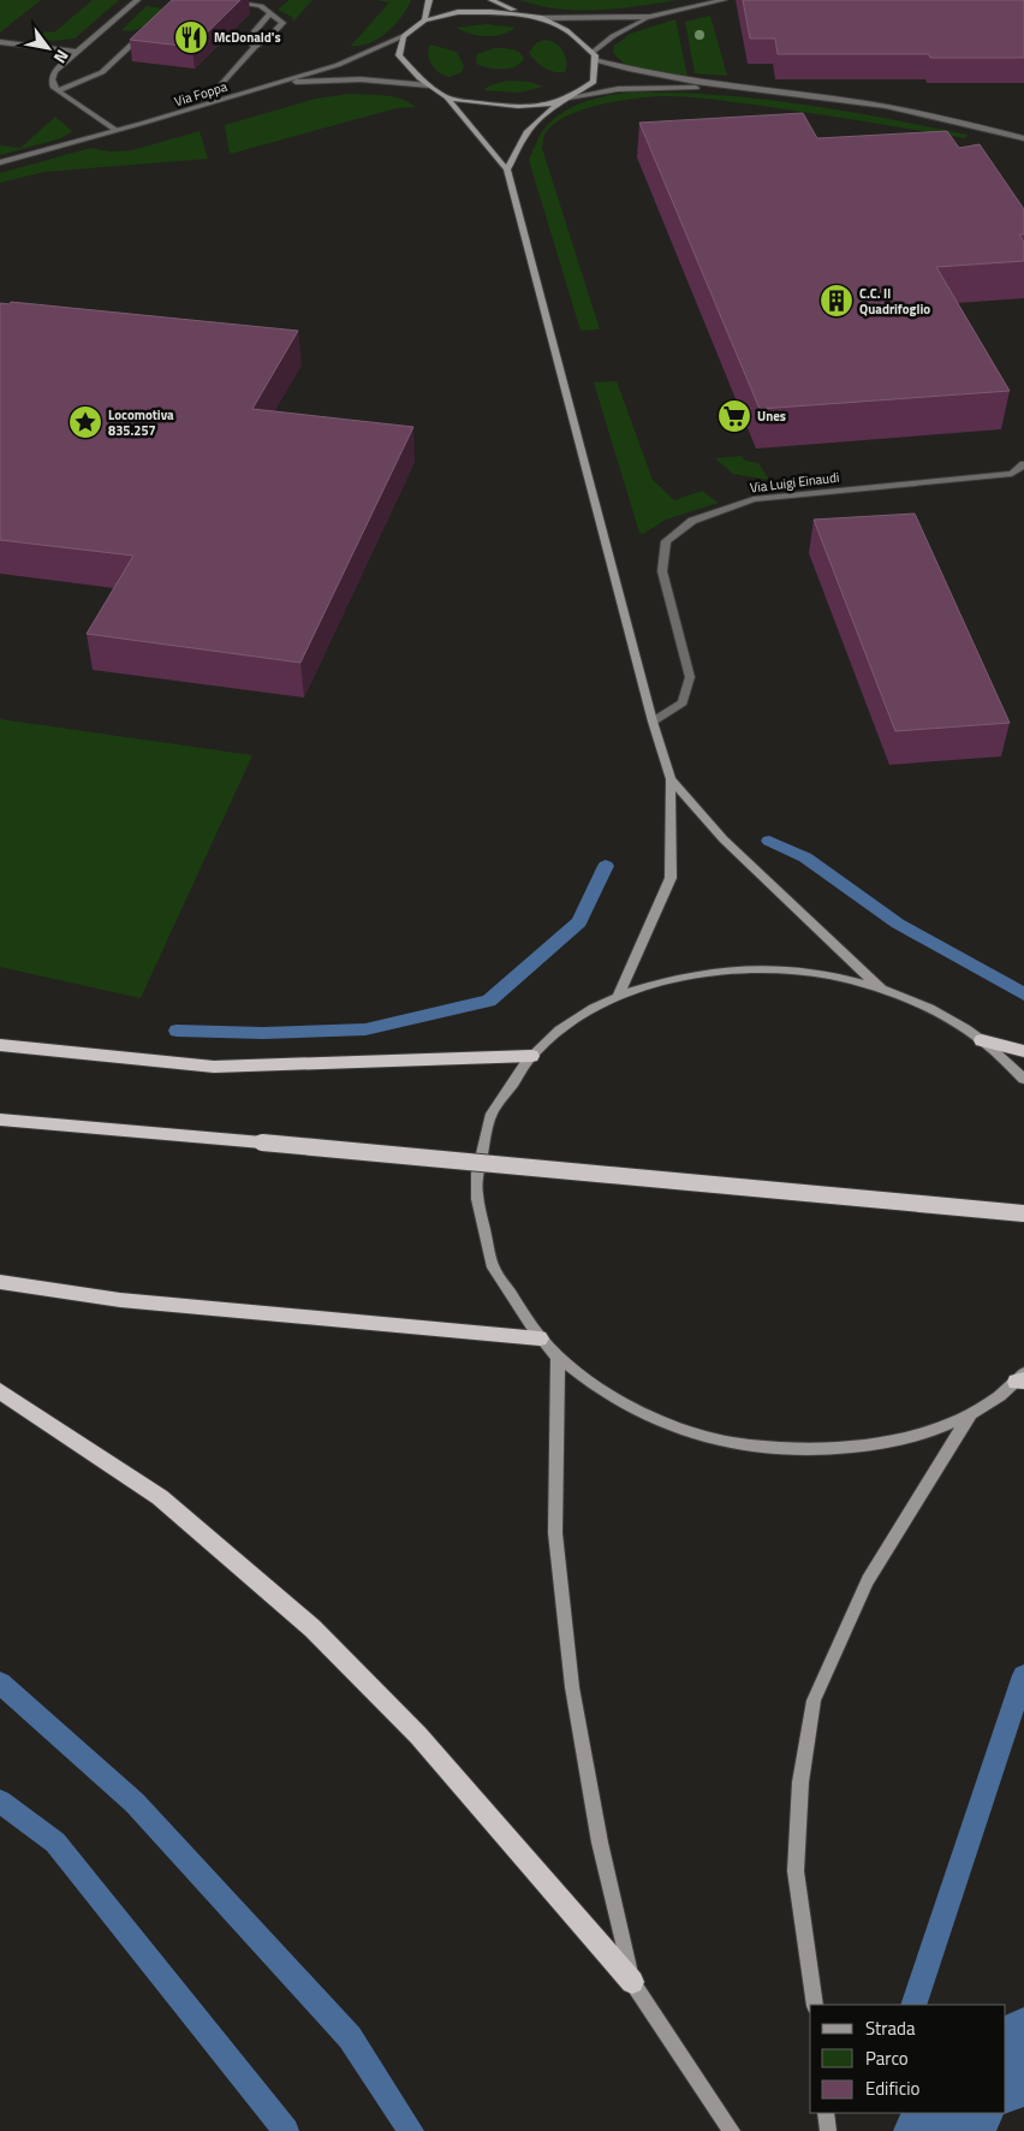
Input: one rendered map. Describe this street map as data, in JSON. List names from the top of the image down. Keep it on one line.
{"streets":{"street":["Via Foppa","Via Luigi Einaudi"]},"places":{"restaurant":["McDonald's"],"building":["C.C. Il Quadrifoglio"],"supermarket":["Unes"],"place":["Locomotiva 835.257"]},"legend":["Strada","Parco","Edificio"],"north":"bottom right"}
